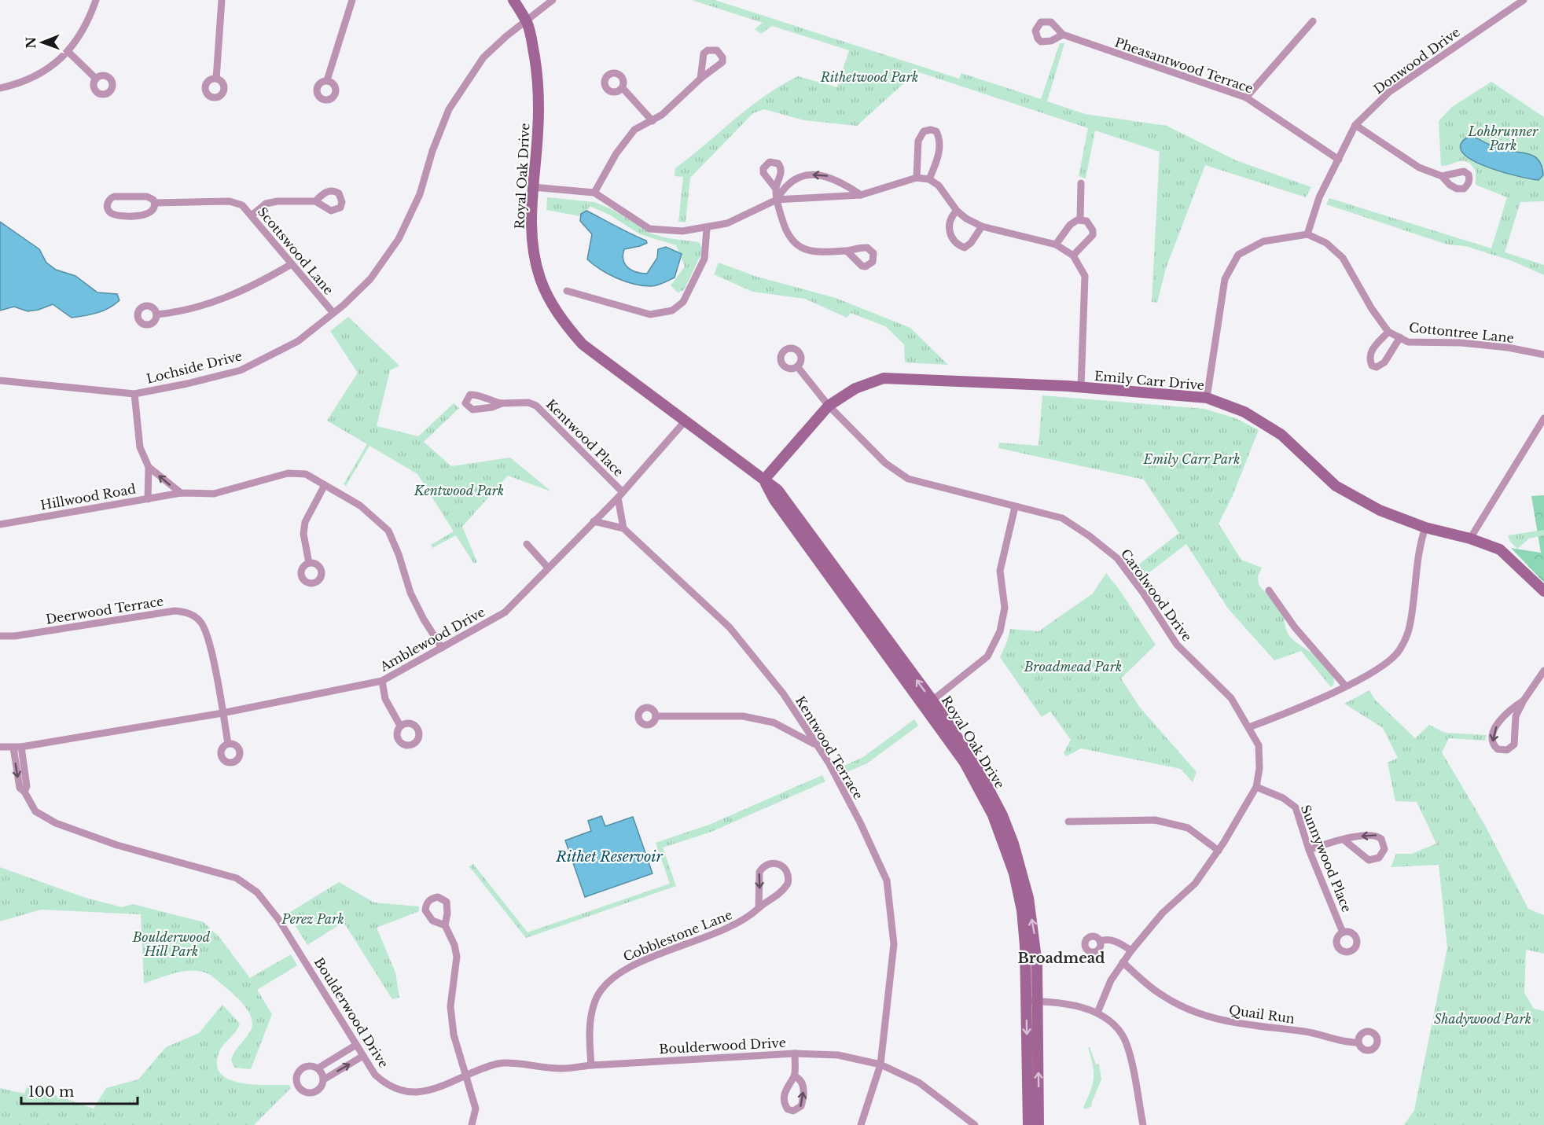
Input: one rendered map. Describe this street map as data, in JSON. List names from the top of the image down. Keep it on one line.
{"streets":{"main road":["Royal Oak Drive","Emily Carr Drive"],"street":["Donwood Drive","Pheasantwood Terrace","Scottswood Lane","Cottontree Lane","Lochside Drive","Kentwood Place","Hillwood Road","Carolwood Drive","Deerwood Terrace","Amblewood Drive","Kentwood Terrace","Sunnywood Place","Cobblestone Lane","Boulderwood Drive","Quail Run"]},"crossings":[["Donwood Drive","Pheasantwood Terrace"],["Donwood Drive","Cottontree Lane"],["Royal Oak Drive","Lochside Drive"],["Royal Oak Drive","Emily Carr Drive"],["Royal Oak Drive","Amblewood Drive"],["Scottswood Lane","Lochside Drive"],["Emily Carr Drive","Carolwood Drive"],["Kentwood Place","Amblewood Drive"],["Hillwood Road","Amblewood Drive"],["Carolwood Drive","Sunnywood Place"],["Carolwood Drive","Quail Run"],["Deerwood Terrace","Amblewood Drive"],["Amblewood Drive","Kentwood Terrace"],["Amblewood Drive","Boulderwood Drive"],["Kentwood Terrace","Boulderwood Drive"],["Cobblestone Lane","Boulderwood Drive"]],"districts":["Broadmead"],"water":["Rithet Reservoir"],"parks":["Rithetwood Park","Lohbrunner Park","Emily Carr Park","Kentwood Park","Broadmead Park","Perez Park","Boulderwood Hill Park","Shadywood Park"],"scale_bar":"100 m","north":"left"}
